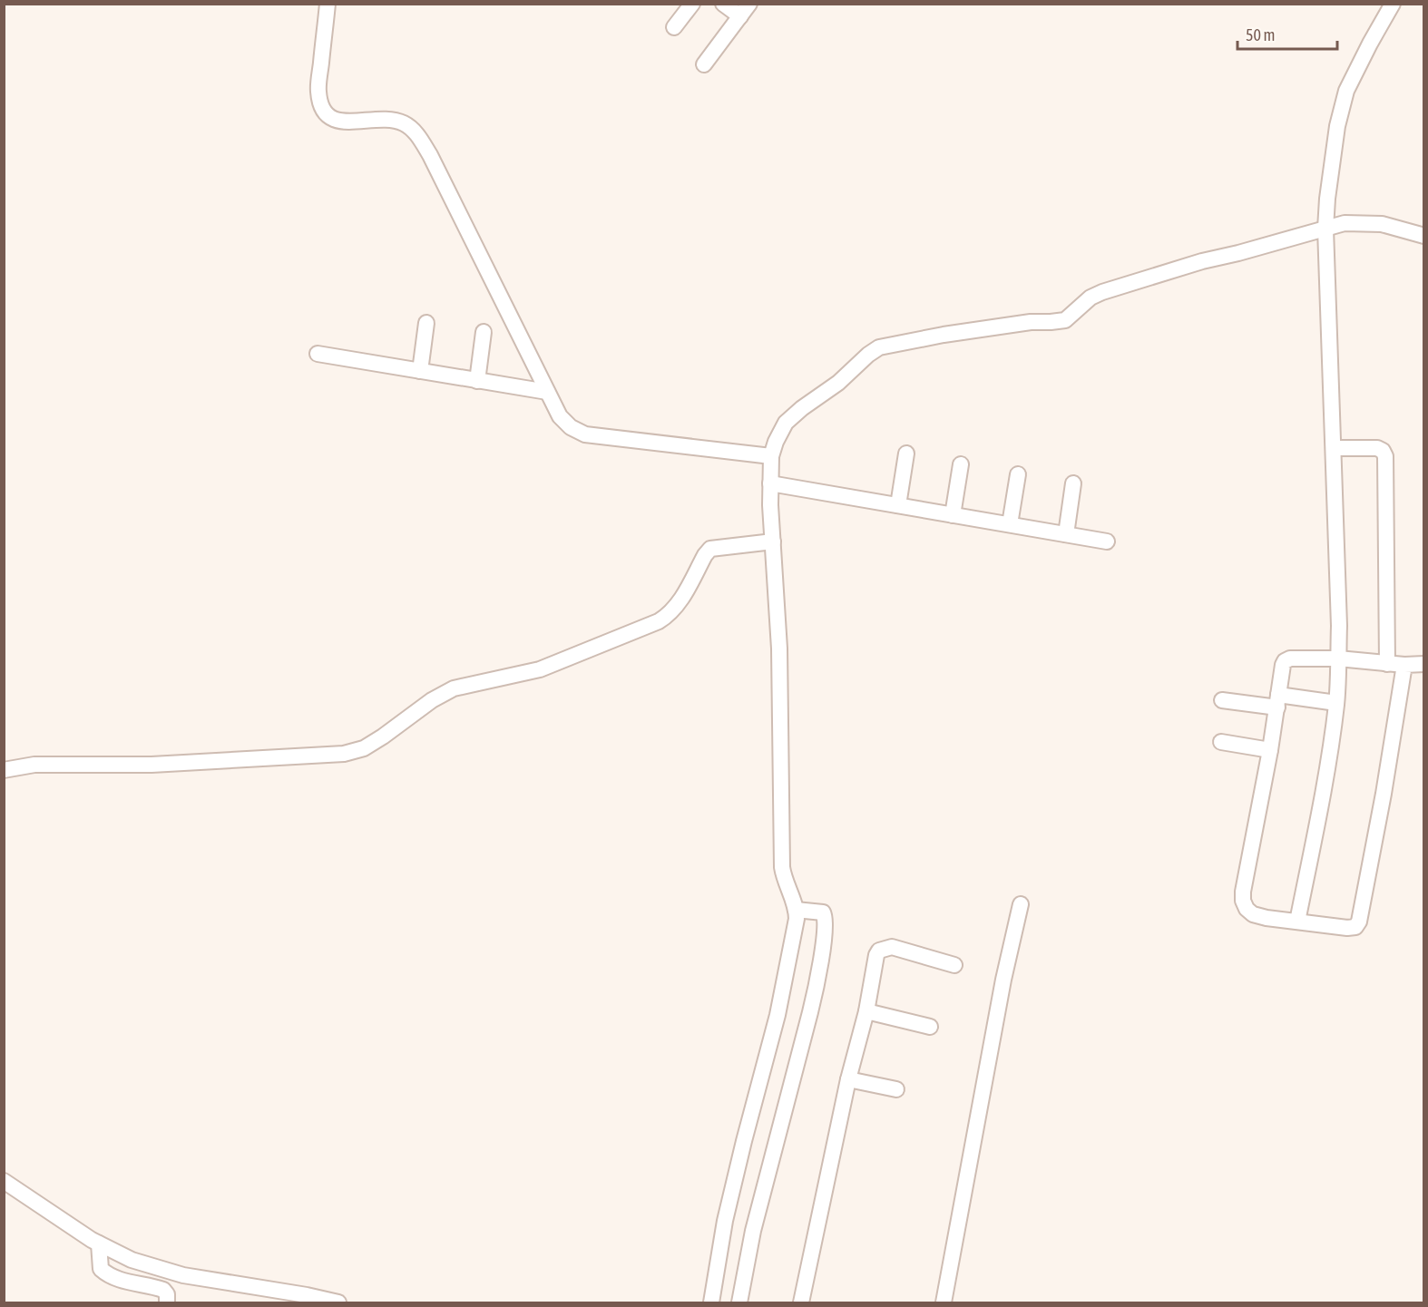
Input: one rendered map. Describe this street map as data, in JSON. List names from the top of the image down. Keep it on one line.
{"scale_bar":"50 m"}
